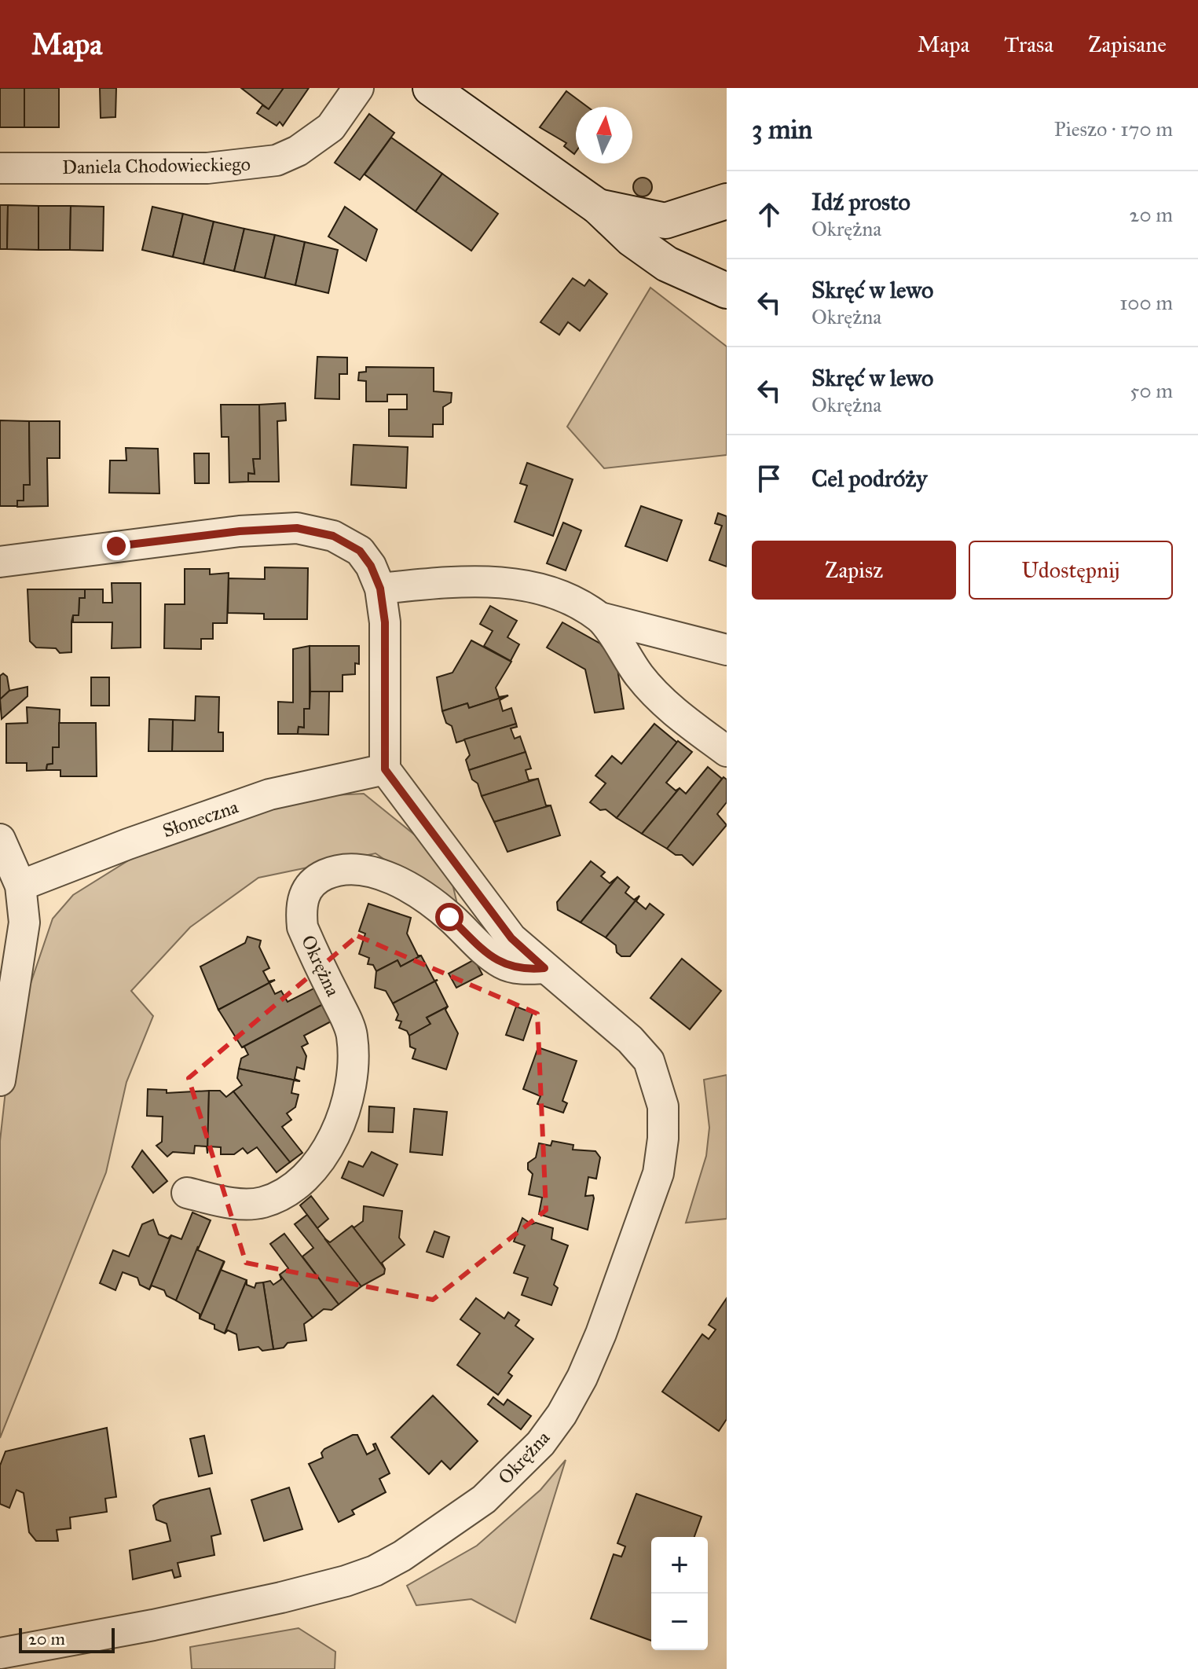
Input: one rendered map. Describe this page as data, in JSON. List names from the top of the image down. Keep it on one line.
{"streets":{"street":["Daniela Chodowieckiego","Słoneczna","Okrężna"]},"crossings":[["Słoneczna","Okrężna"]],"scale_bar":"20 m","north":"top","page":{"header":"Mapa","nav":["Mapa","Trasa","Zapisane"],"heading":["3 min","Pieszo · 170 m"],"list":[["Idź prosto","Okrężna","20 m"],["Skręć w lewo","Okrężna","100 m"],["Skręć w lewo","Okrężna","50 m"],"Cel podróży"],"buttons":["Zapisz","Udostępnij"],"map_buttons":["+","−"],"scale":"20 m"}}
